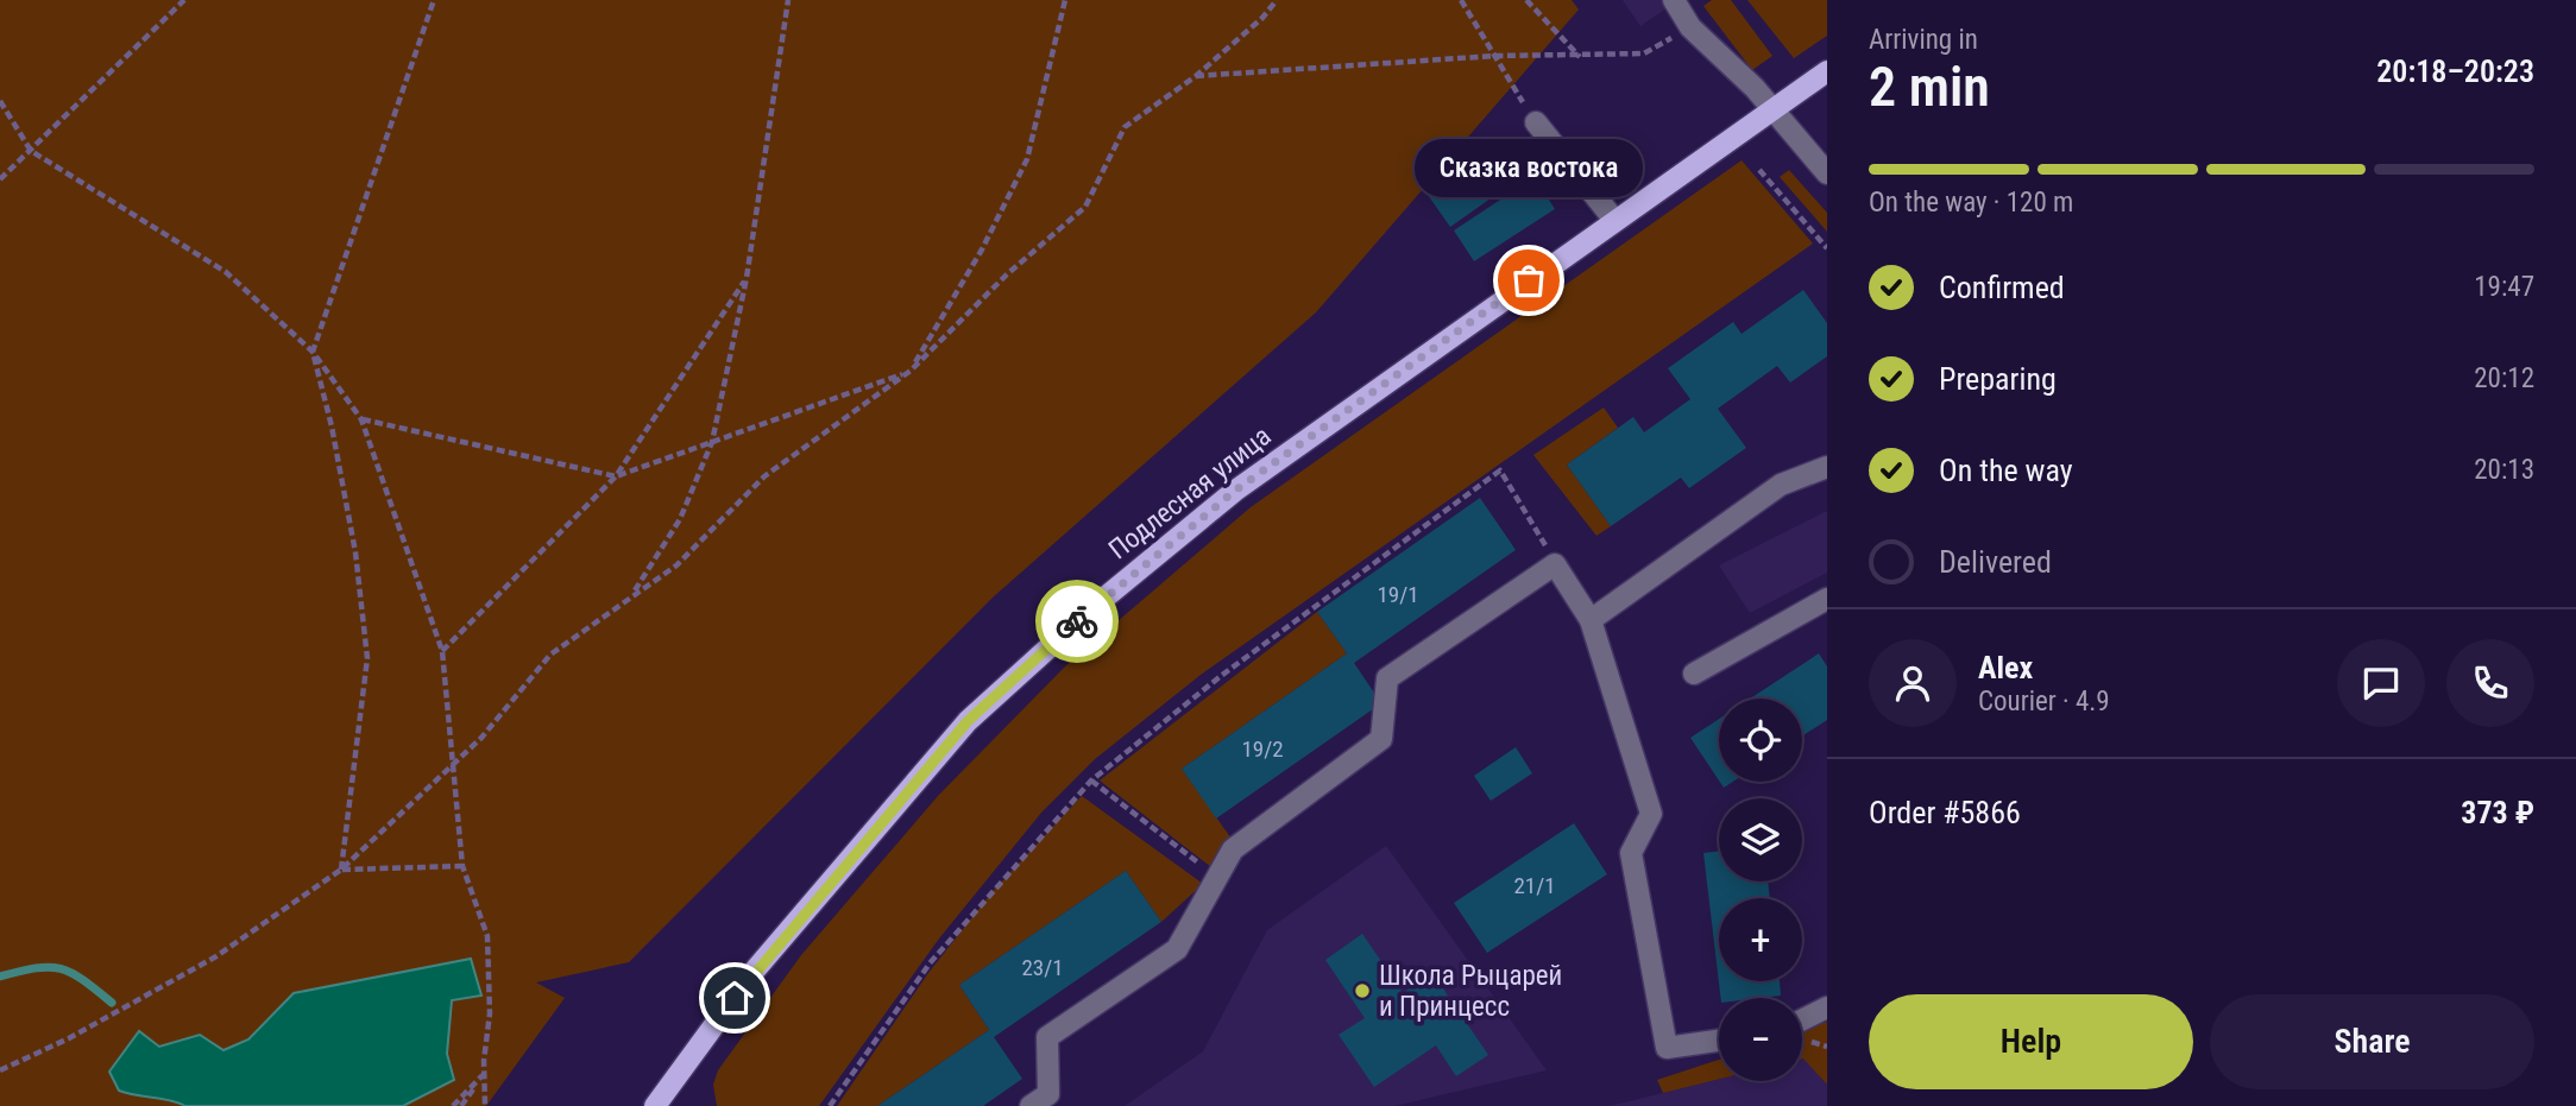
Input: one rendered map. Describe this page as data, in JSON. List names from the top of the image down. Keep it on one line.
{"streets":{"main road":["Подлесная улица"]},"places":["Сказка востока","Школа Рыцарей и Принцесс"],"house_numbers":["19/1","19/2","21/1","23/1"],"page":{"heading":["2 min","Arriving in","20:18–20:23"],"panel":["Alex","Courier · 4.9","Order #5866","373 ₽"],"bubble":"Сказка востока","bar":"On the way · 120 m","list":[["Confirmed","19:47"],["Preparing","20:12"],["On the way","20:13"],"Delivered"],"map_buttons":["+","−"],"buttons":["Help","Share"]}}
